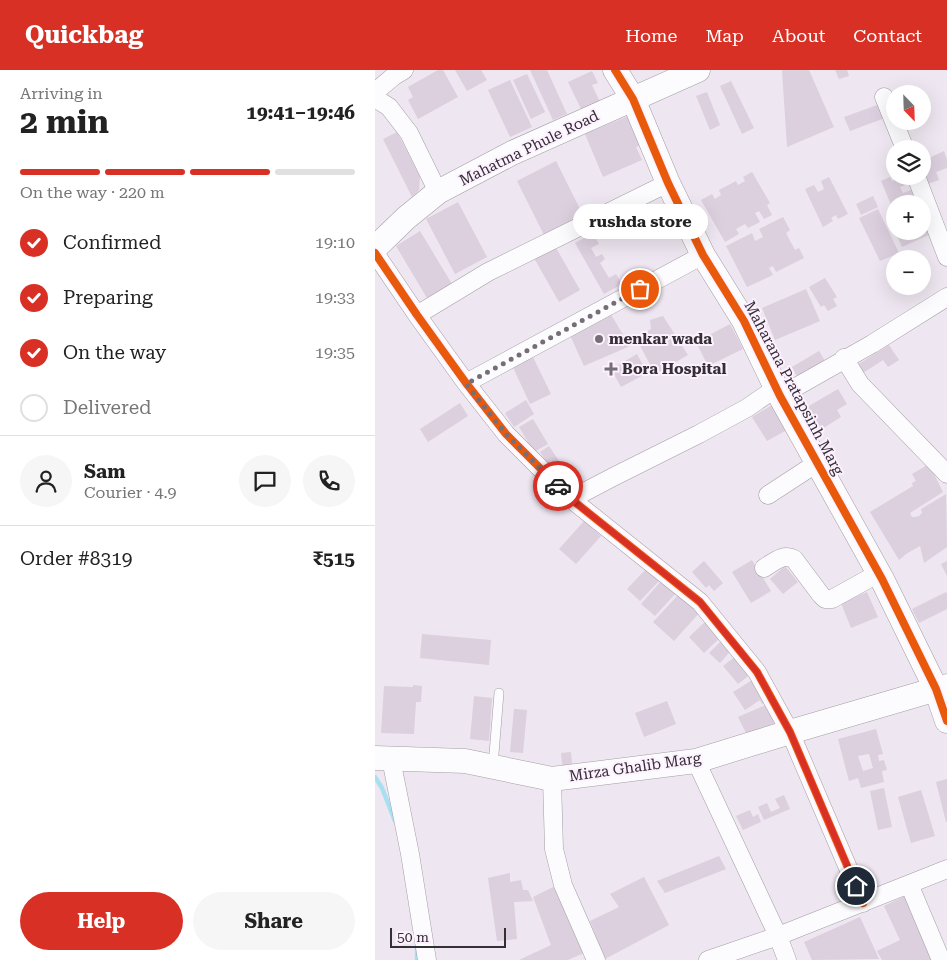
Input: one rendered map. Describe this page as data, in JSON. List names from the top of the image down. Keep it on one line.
{"streets":{"street":["Mahatma Phule Road","Maharana Pratapsinh Marg","Mirza Ghalib Marg"]},"crossings":[["Mahatma Phule Road","Maharana Pratapsinh Marg"],["Maharana Pratapsinh Marg","Mirza Ghalib Marg"]],"places":{"other":["rushda store","menkar wada"],"health":["Bora Hospital"]},"scale_bar":"50 m","north":"bottom right","page":{"header":"Quickbag","nav":["Home","Map","About","Contact"],"heading":["2 min","Arriving in","19:41–19:46"],"panel":["Sam","Courier · 4.9","Order #8319","₹515"],"map_buttons":["+","−"],"bar":"On the way · 220 m","bubble":"rushda store","list":[["Confirmed","19:10"],["Preparing","19:33"],["On the way","19:35"],"Delivered"],"buttons":["Help","Share"],"scale":"50 m"}}
